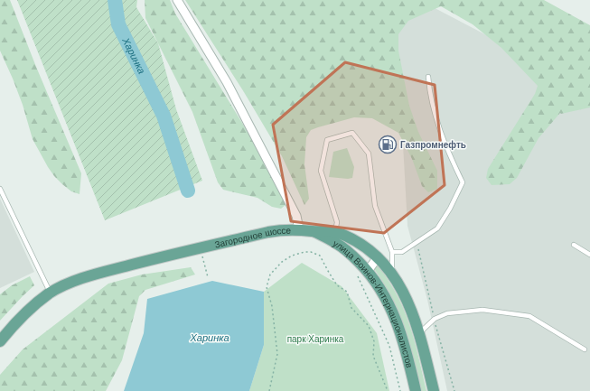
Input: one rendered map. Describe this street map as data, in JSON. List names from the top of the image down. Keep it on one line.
{"streets":{"main road":["Загородное шоссе","улица Воинов-Интернационалистов"]},"crossings":[["Загородное шоссе","улица Воинов-Интернационалистов"]],"water":["Харинка"],"parks":["парк Харинка"],"places":{"fuel station":["Газпромнефть"]}}
